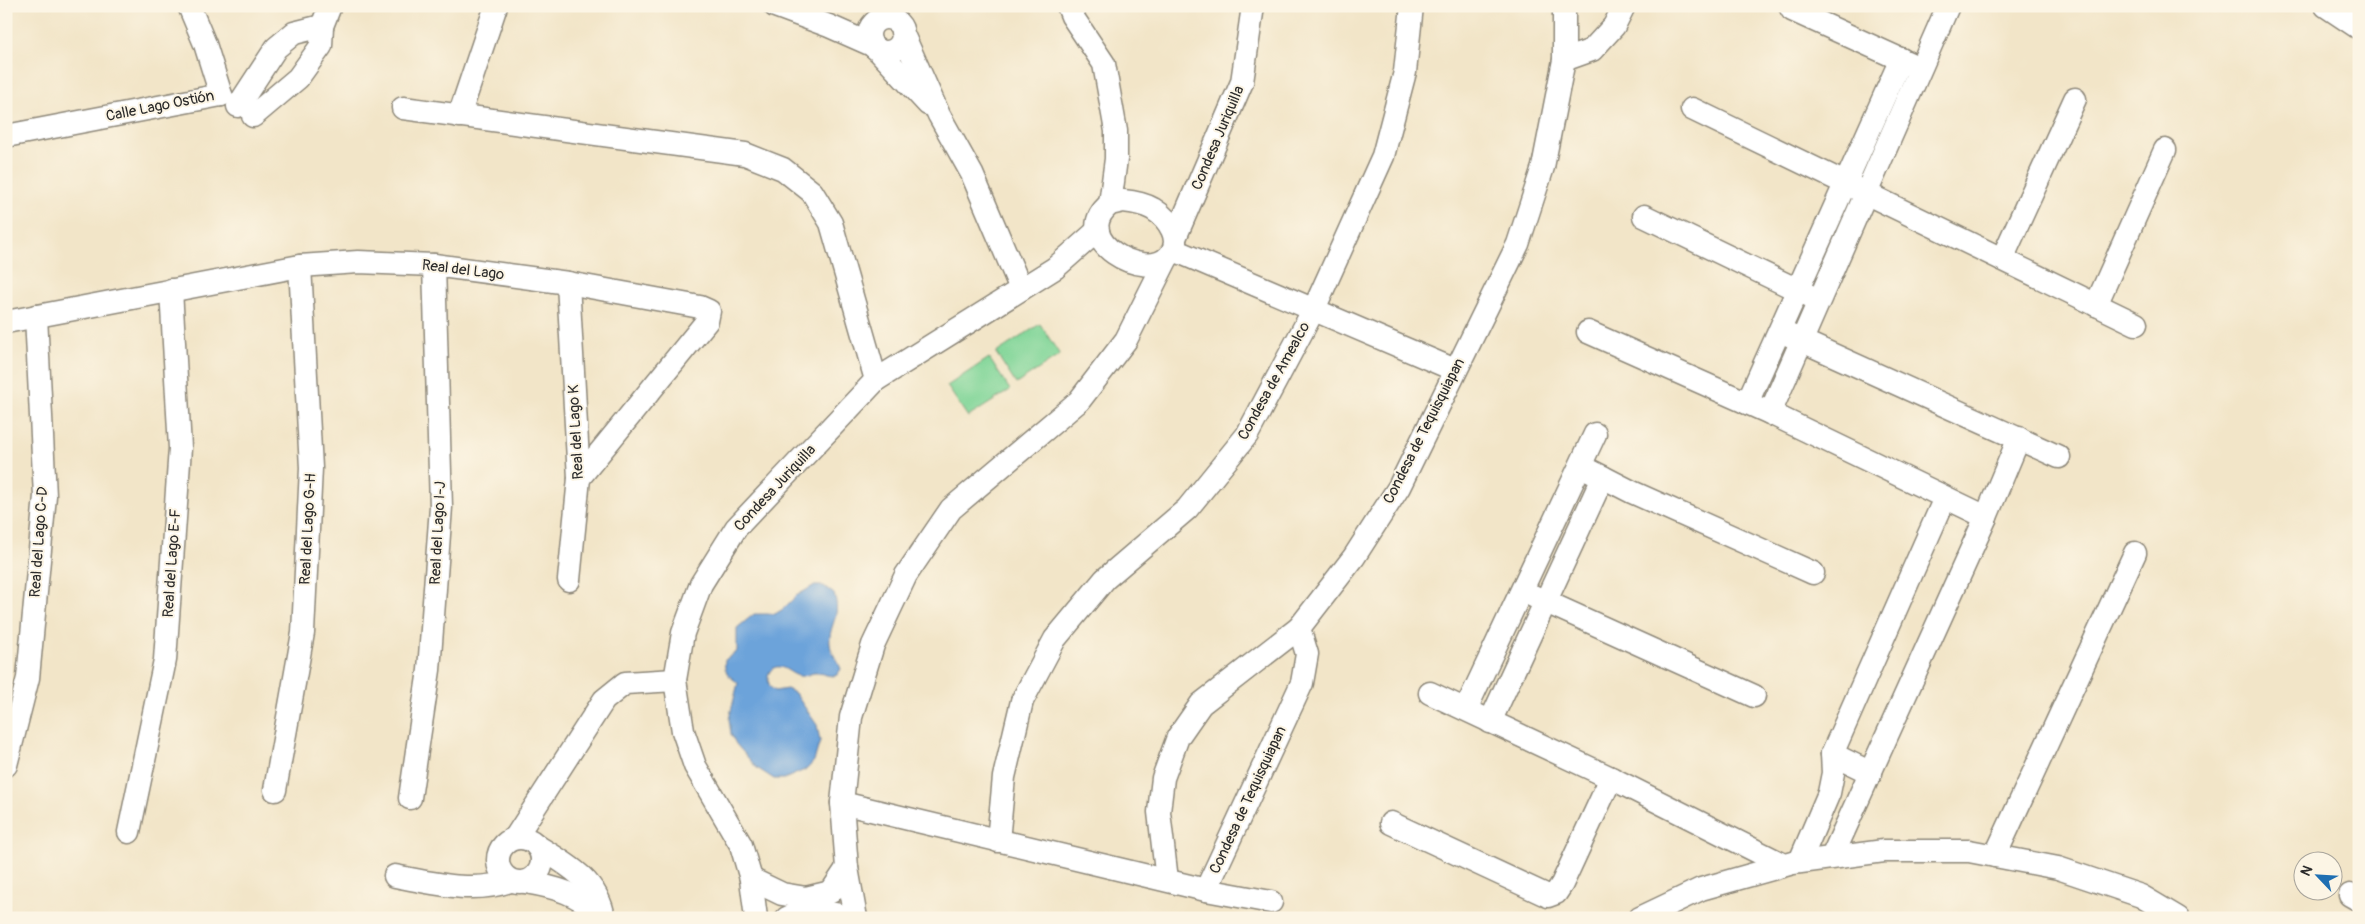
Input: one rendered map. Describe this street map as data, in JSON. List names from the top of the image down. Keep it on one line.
{"streets":{"street":["Calle Lago Ostión","Condesa Juriquilla","Real del Lago","Condesa de Amealco","Condesa de Tequisquiapan","Real del Lago K","Real del Lago G-H","Real del Lago I-J","Real del Lago C-D","Real del Lago E-F"]},"crossings":[["Real del Lago","Real del Lago K"],["Real del Lago","Real del Lago G-H"],["Real del Lago","Real del Lago I-J"],["Real del Lago","Real del Lago C-D"],["Real del Lago","Real del Lago E-F"]],"north":"top left"}
